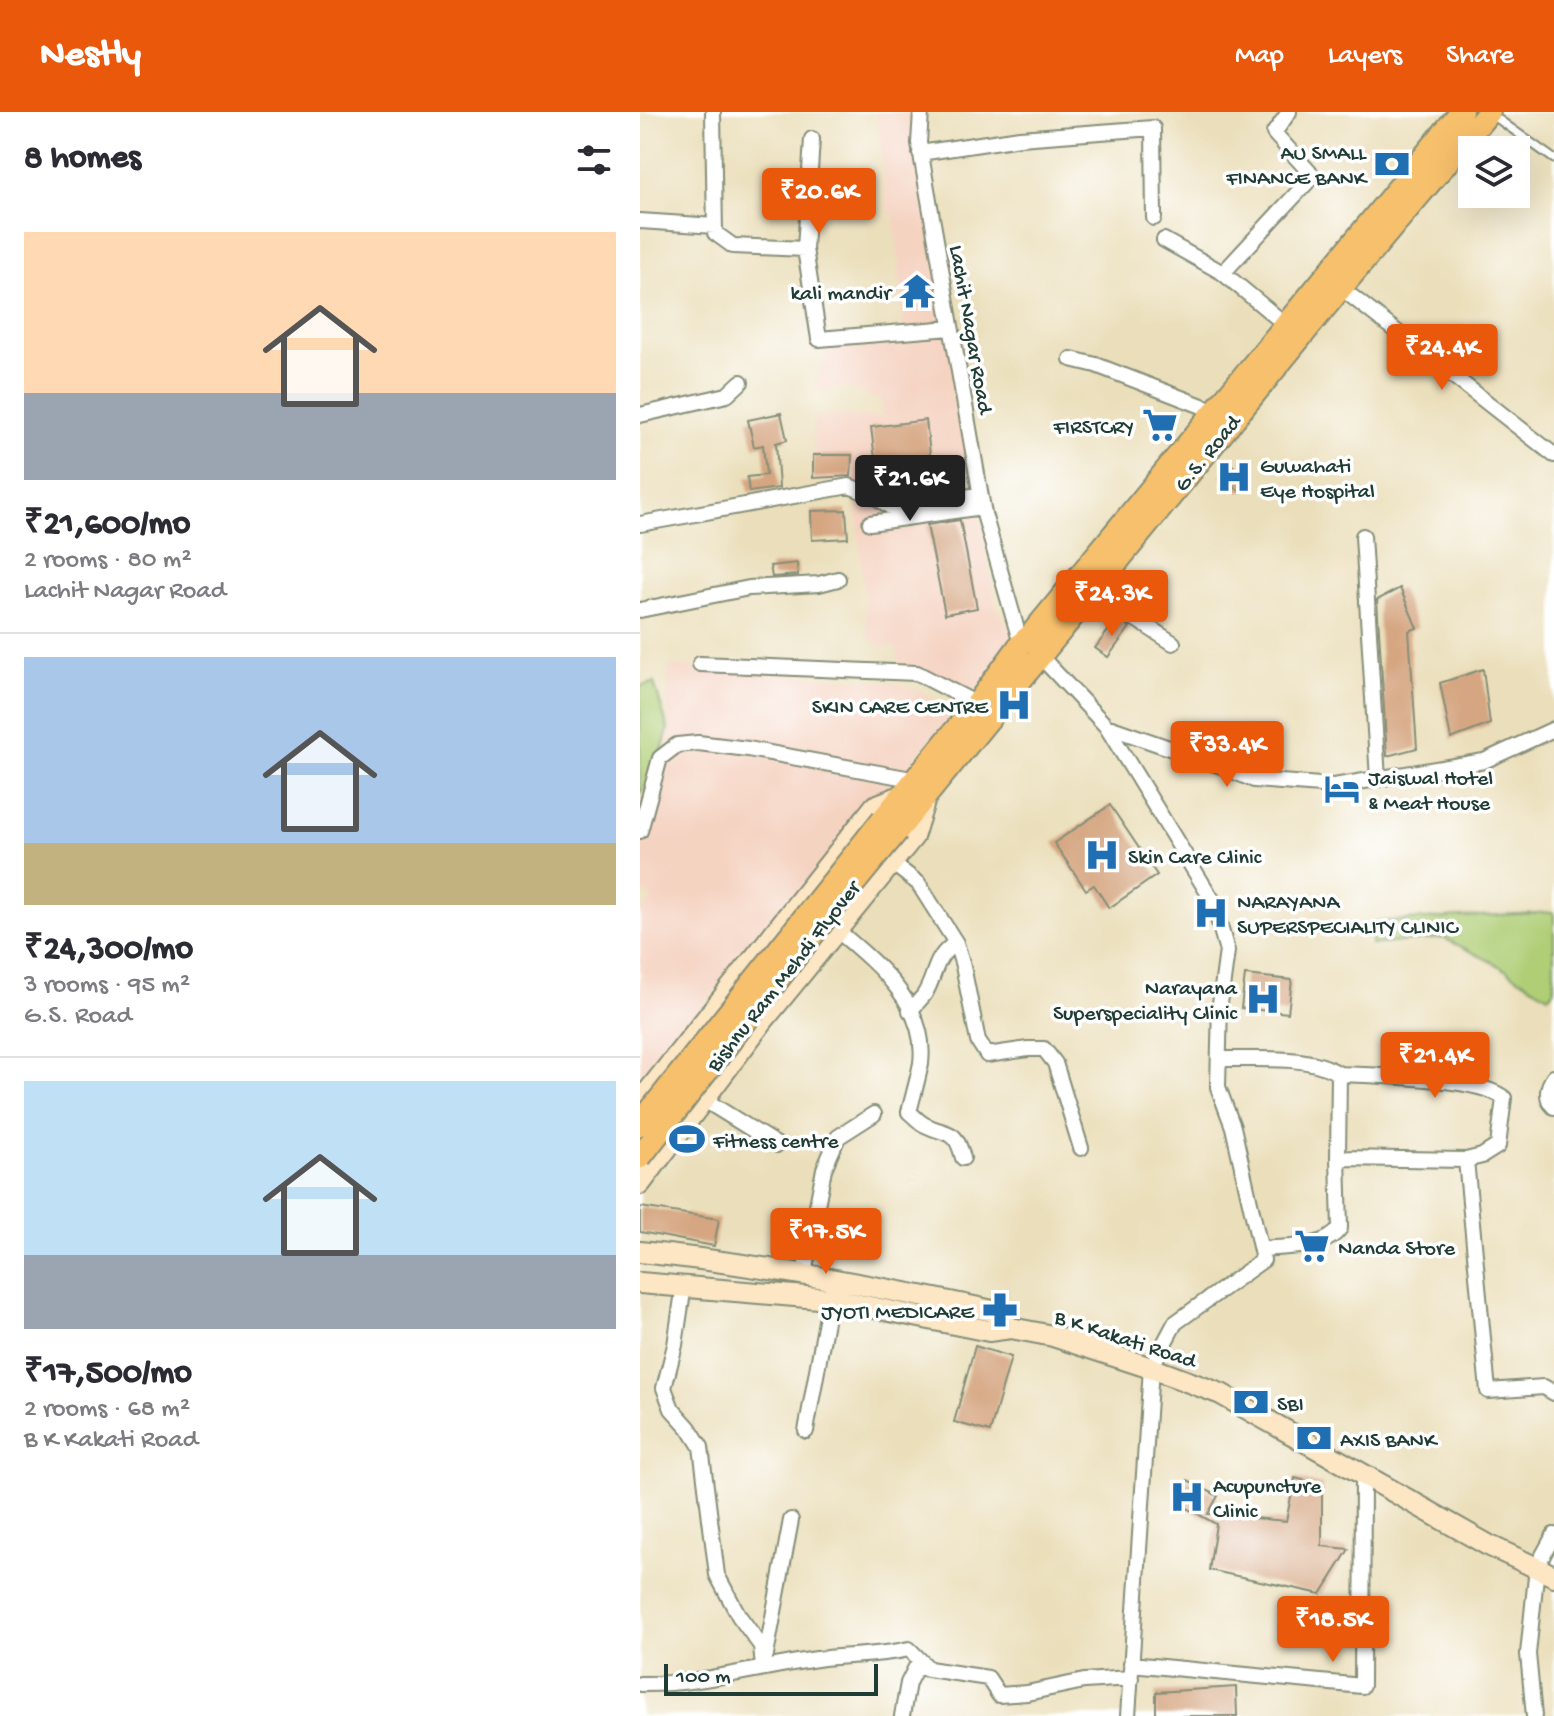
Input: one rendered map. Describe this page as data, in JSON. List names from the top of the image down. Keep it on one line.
{"streets":{"main road":["G.S. Road","Bishnu Ram Mehdi Flyover","B K Kakati Road"],"street":["Lachit Nagar Road"]},"crossings":[["Lachit Nagar Road","G.S. Road"],["G.S. Road","Bishnu Ram Mehdi Flyover"]],"places":{"bank":["AU SMALL FINANCE BANK","SBI","AXIS BANK"],"temple":["kali mandir"],"supermarket":["FIRSTCRY","Nanda Store"],"hospital":["Guwahati Eye Hospital","SKIN CARE CENTRE","Skin Care Clinic","NARAYANA SUPERSPECIALITY CLINIC","Narayana Superspeciality Clinic","Acupuncture Clinic"],"hotel":["Jaiswal Hotel & Meat House"],"sports":["Fitness centre"],"pharmacy":["JYOTI MEDICARE"]},"scale_bar":"100 m","page":{"header":"Nestly","nav":["Map","Layers","Share"],"heading":"8 homes","price":["₹20.6K","₹24.4K","₹21.6K","₹24.3K","₹33.4K","₹21.4K","₹17.5K","₹18.5K"],"list":[{"name":"₹21,600/mo","note":"2 rooms · 80 m² · Lachit Nagar Road"},{"name":"₹24,300/mo","note":"3 rooms · 95 m² · G.S. Road"},{"name":"₹17,500/mo","note":"2 rooms · 68 m² · B K Kakati Road"}],"scale":"100 m"}}
